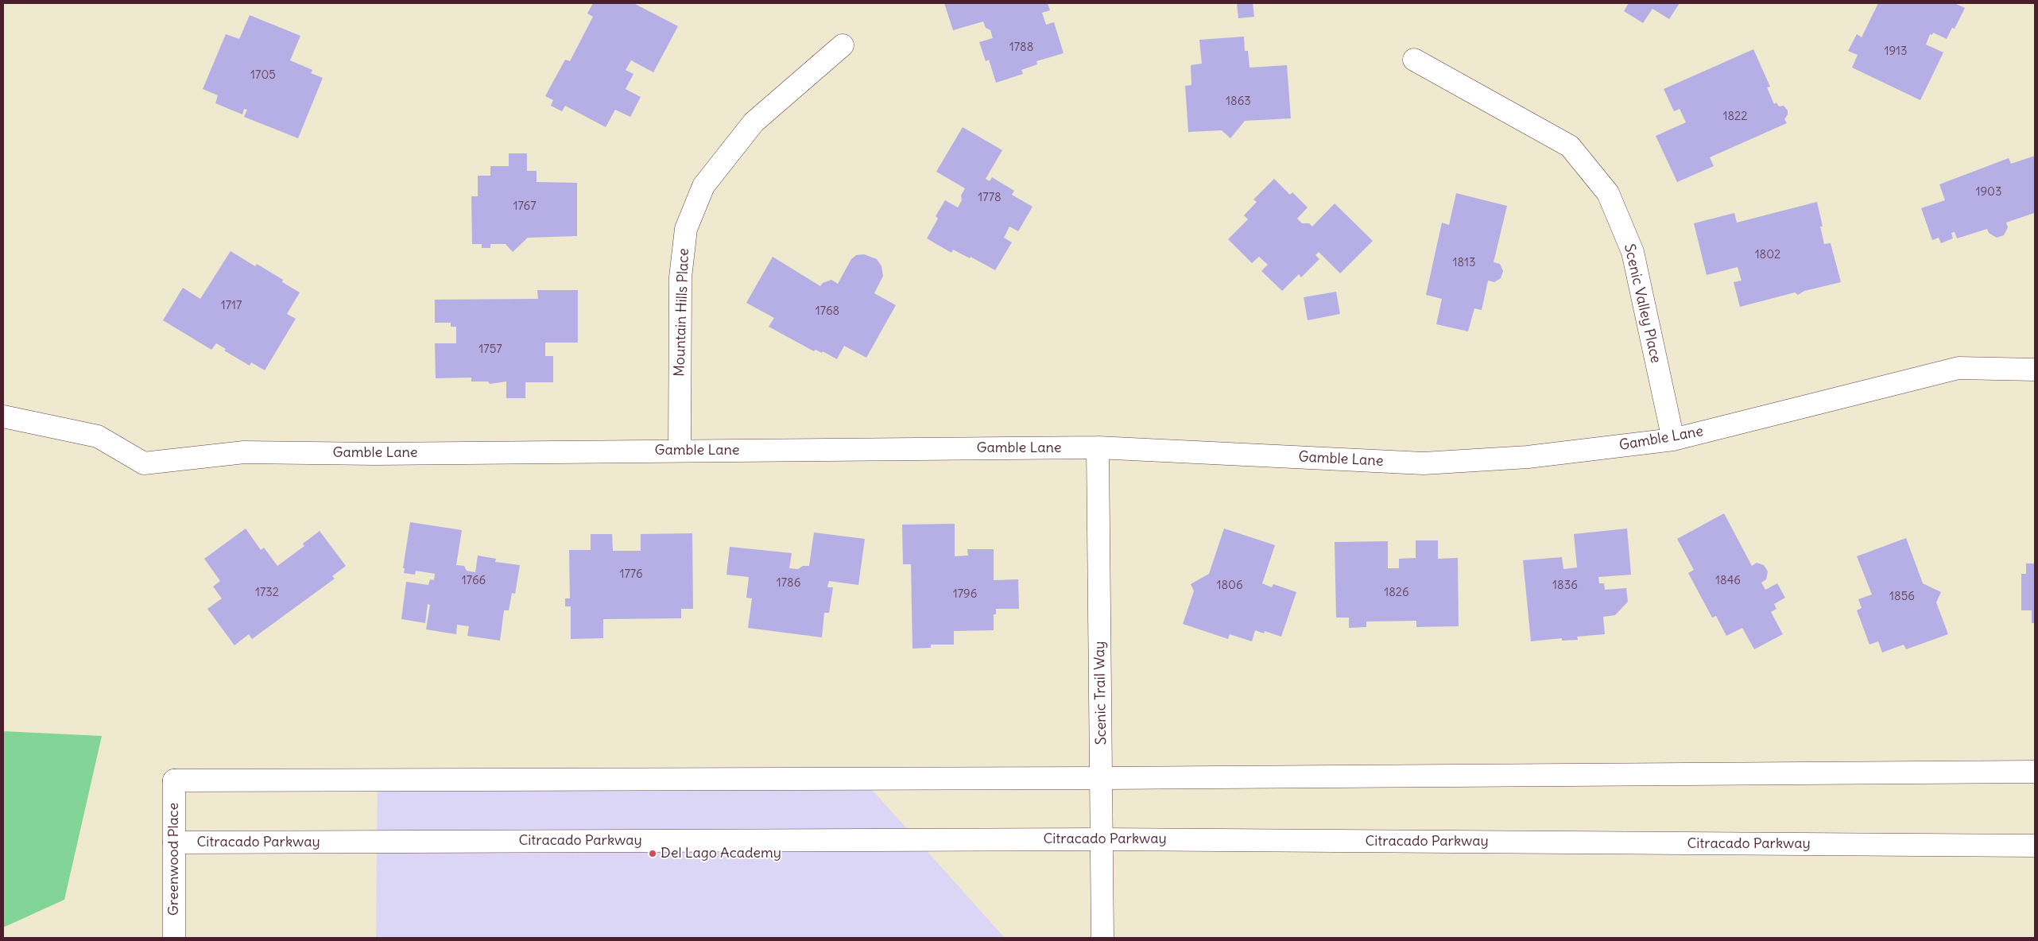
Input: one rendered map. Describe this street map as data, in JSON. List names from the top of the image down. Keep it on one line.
{"streets":{"street":["Scenic Valley Place","Mountain Hills Place","Gamble Lane","Scenic Trail Way","Citracado Parkway","Greenwood Place"]},"crossings":[["Scenic Valley Place","Gamble Lane"],["Mountain Hills Place","Gamble Lane"],["Gamble Lane","Scenic Trail Way"],["Scenic Trail Way","Citracado Parkway"],["Scenic Trail Way","Greenwood Place"],["Citracado Parkway","Greenwood Place"]],"places":["Del Lago Academy"],"house_numbers":["1788","1913","1705","1863","1822","1903","1778","1767","1802","1813","1717","1768","1757","1776","1766","1846","1786","1806","1836","1732","1826","1796","1856"]}
